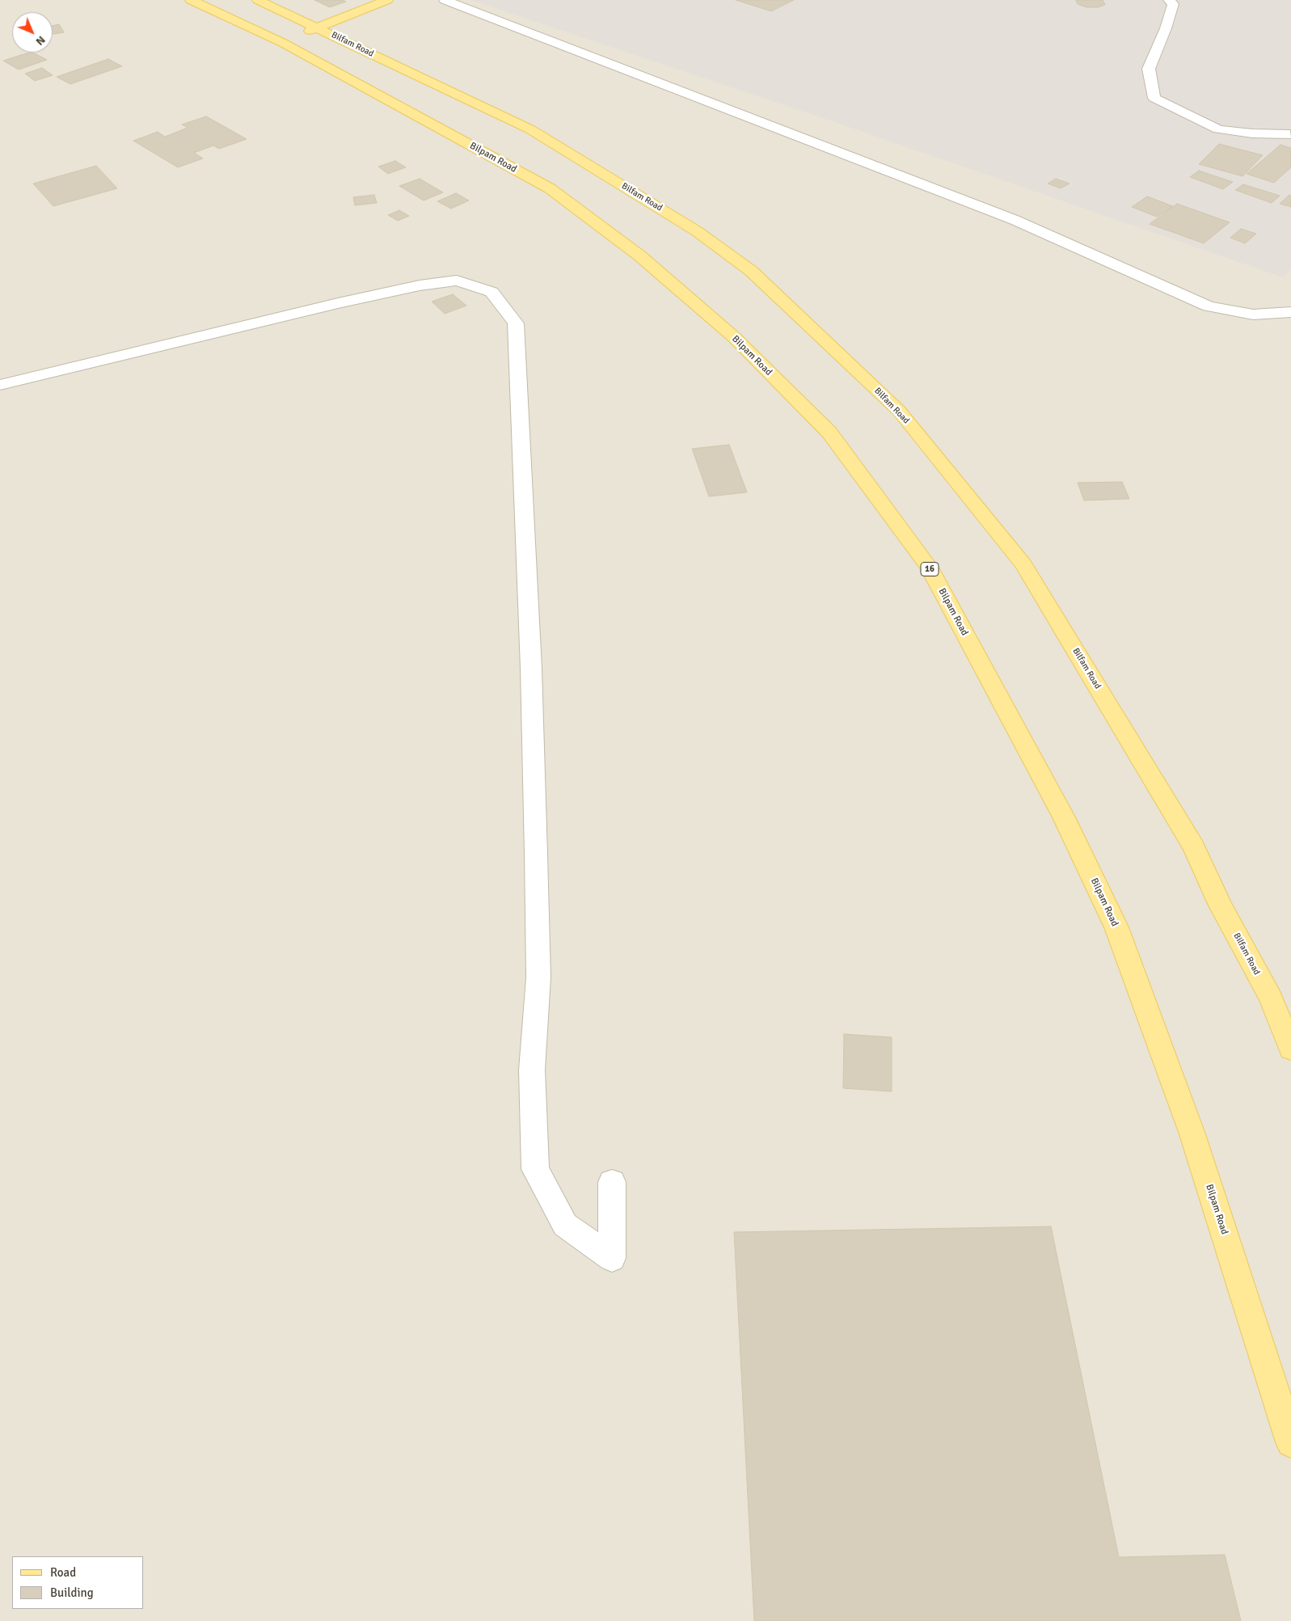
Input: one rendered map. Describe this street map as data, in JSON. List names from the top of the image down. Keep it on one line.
{"streets":{"main road":["Bilfam Road","Bilpam Road","16"]},"legend":["Road","Building"],"north":"bottom right"}
